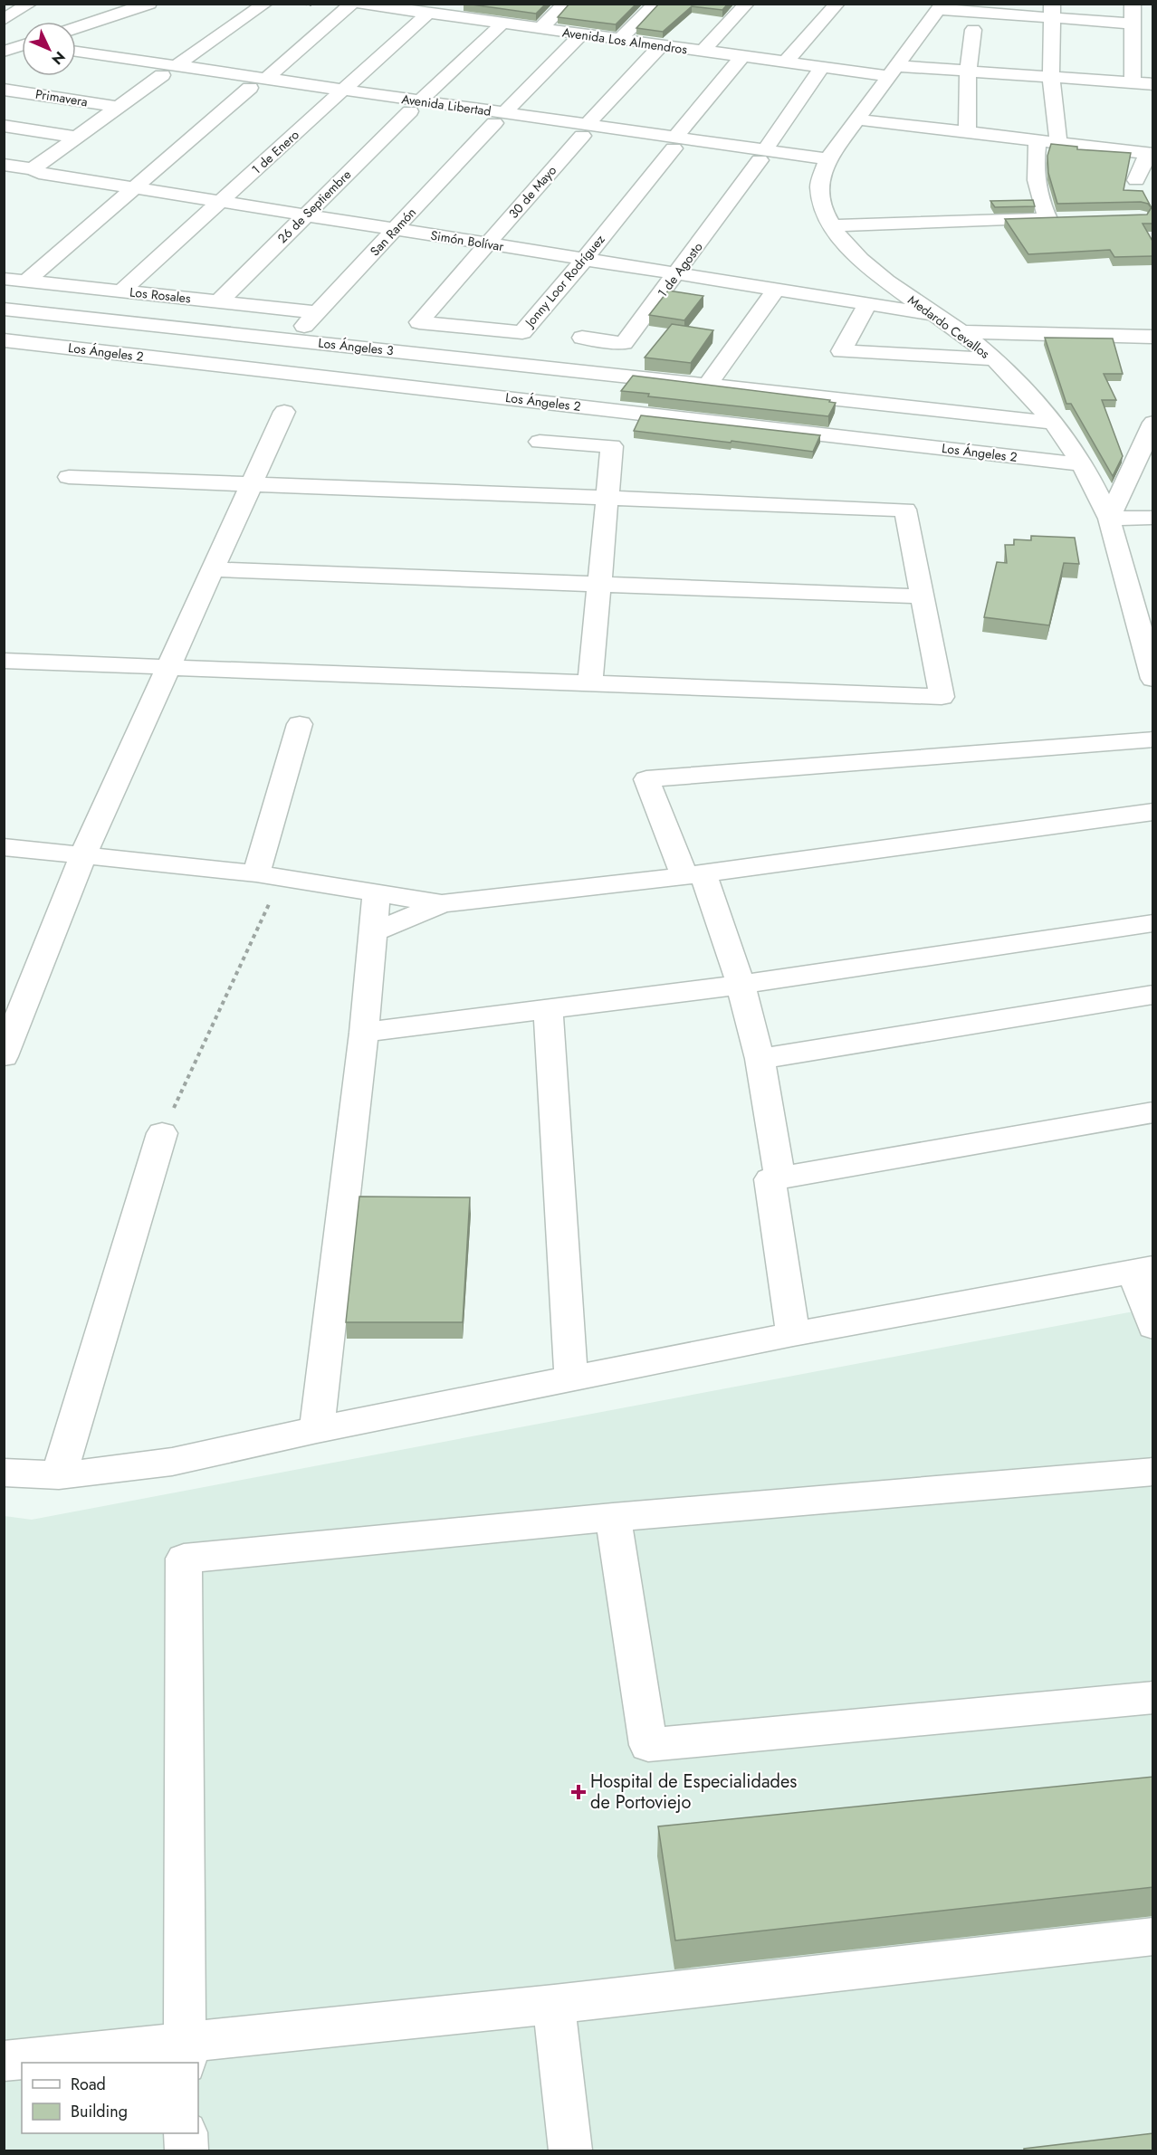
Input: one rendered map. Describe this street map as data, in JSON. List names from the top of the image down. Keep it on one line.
{"streets":{"street":["Avenida Los Almendros","Primavera","Avenida Libertad","1 de Enero","30 de Mayo","26 de Septiembre","San Ramón","Simón Bolívar","1 de Agosto","Jonny Loor Rodríguez","Los Rosales","Medardo Cevallos","Los Ángeles 3","Los Ángeles 2"]},"crossings":[["Avenida Los Almendros","1 de Enero"],["Avenida Los Almendros","30 de Mayo"],["Avenida Los Almendros","26 de Septiembre"],["Avenida Los Almendros","San Ramón"],["Avenida Los Almendros","1 de Agosto"],["Avenida Los Almendros","Jonny Loor Rodríguez"],["Avenida Libertad","1 de Enero"],["Avenida Libertad","30 de Mayo"],["Avenida Libertad","26 de Septiembre"],["Avenida Libertad","San Ramón"],["Avenida Libertad","1 de Agosto"],["Avenida Libertad","Jonny Loor Rodríguez"],["Avenida Libertad","Medardo Cevallos"],["1 de Enero","Simón Bolívar"],["1 de Enero","Los Rosales"],["30 de Mayo","Simón Bolívar"],["30 de Mayo","Jonny Loor Rodríguez"],["26 de Septiembre","Simón Bolívar"],["26 de Septiembre","Los Rosales"],["San Ramón","Simón Bolívar"],["San Ramón","Los Rosales"],["San Ramón","Los Ángeles 3"],["Simón Bolívar","1 de Agosto"],["Simón Bolívar","Jonny Loor Rodríguez"],["Simón Bolívar","Medardo Cevallos"],["Medardo Cevallos","Los Ángeles 3"],["Medardo Cevallos","Los Ángeles 2"]],"places":{"health":["Hospital de Especialidades de Portoviejo"]},"legend":["Road","Building"],"north":"bottom right"}
